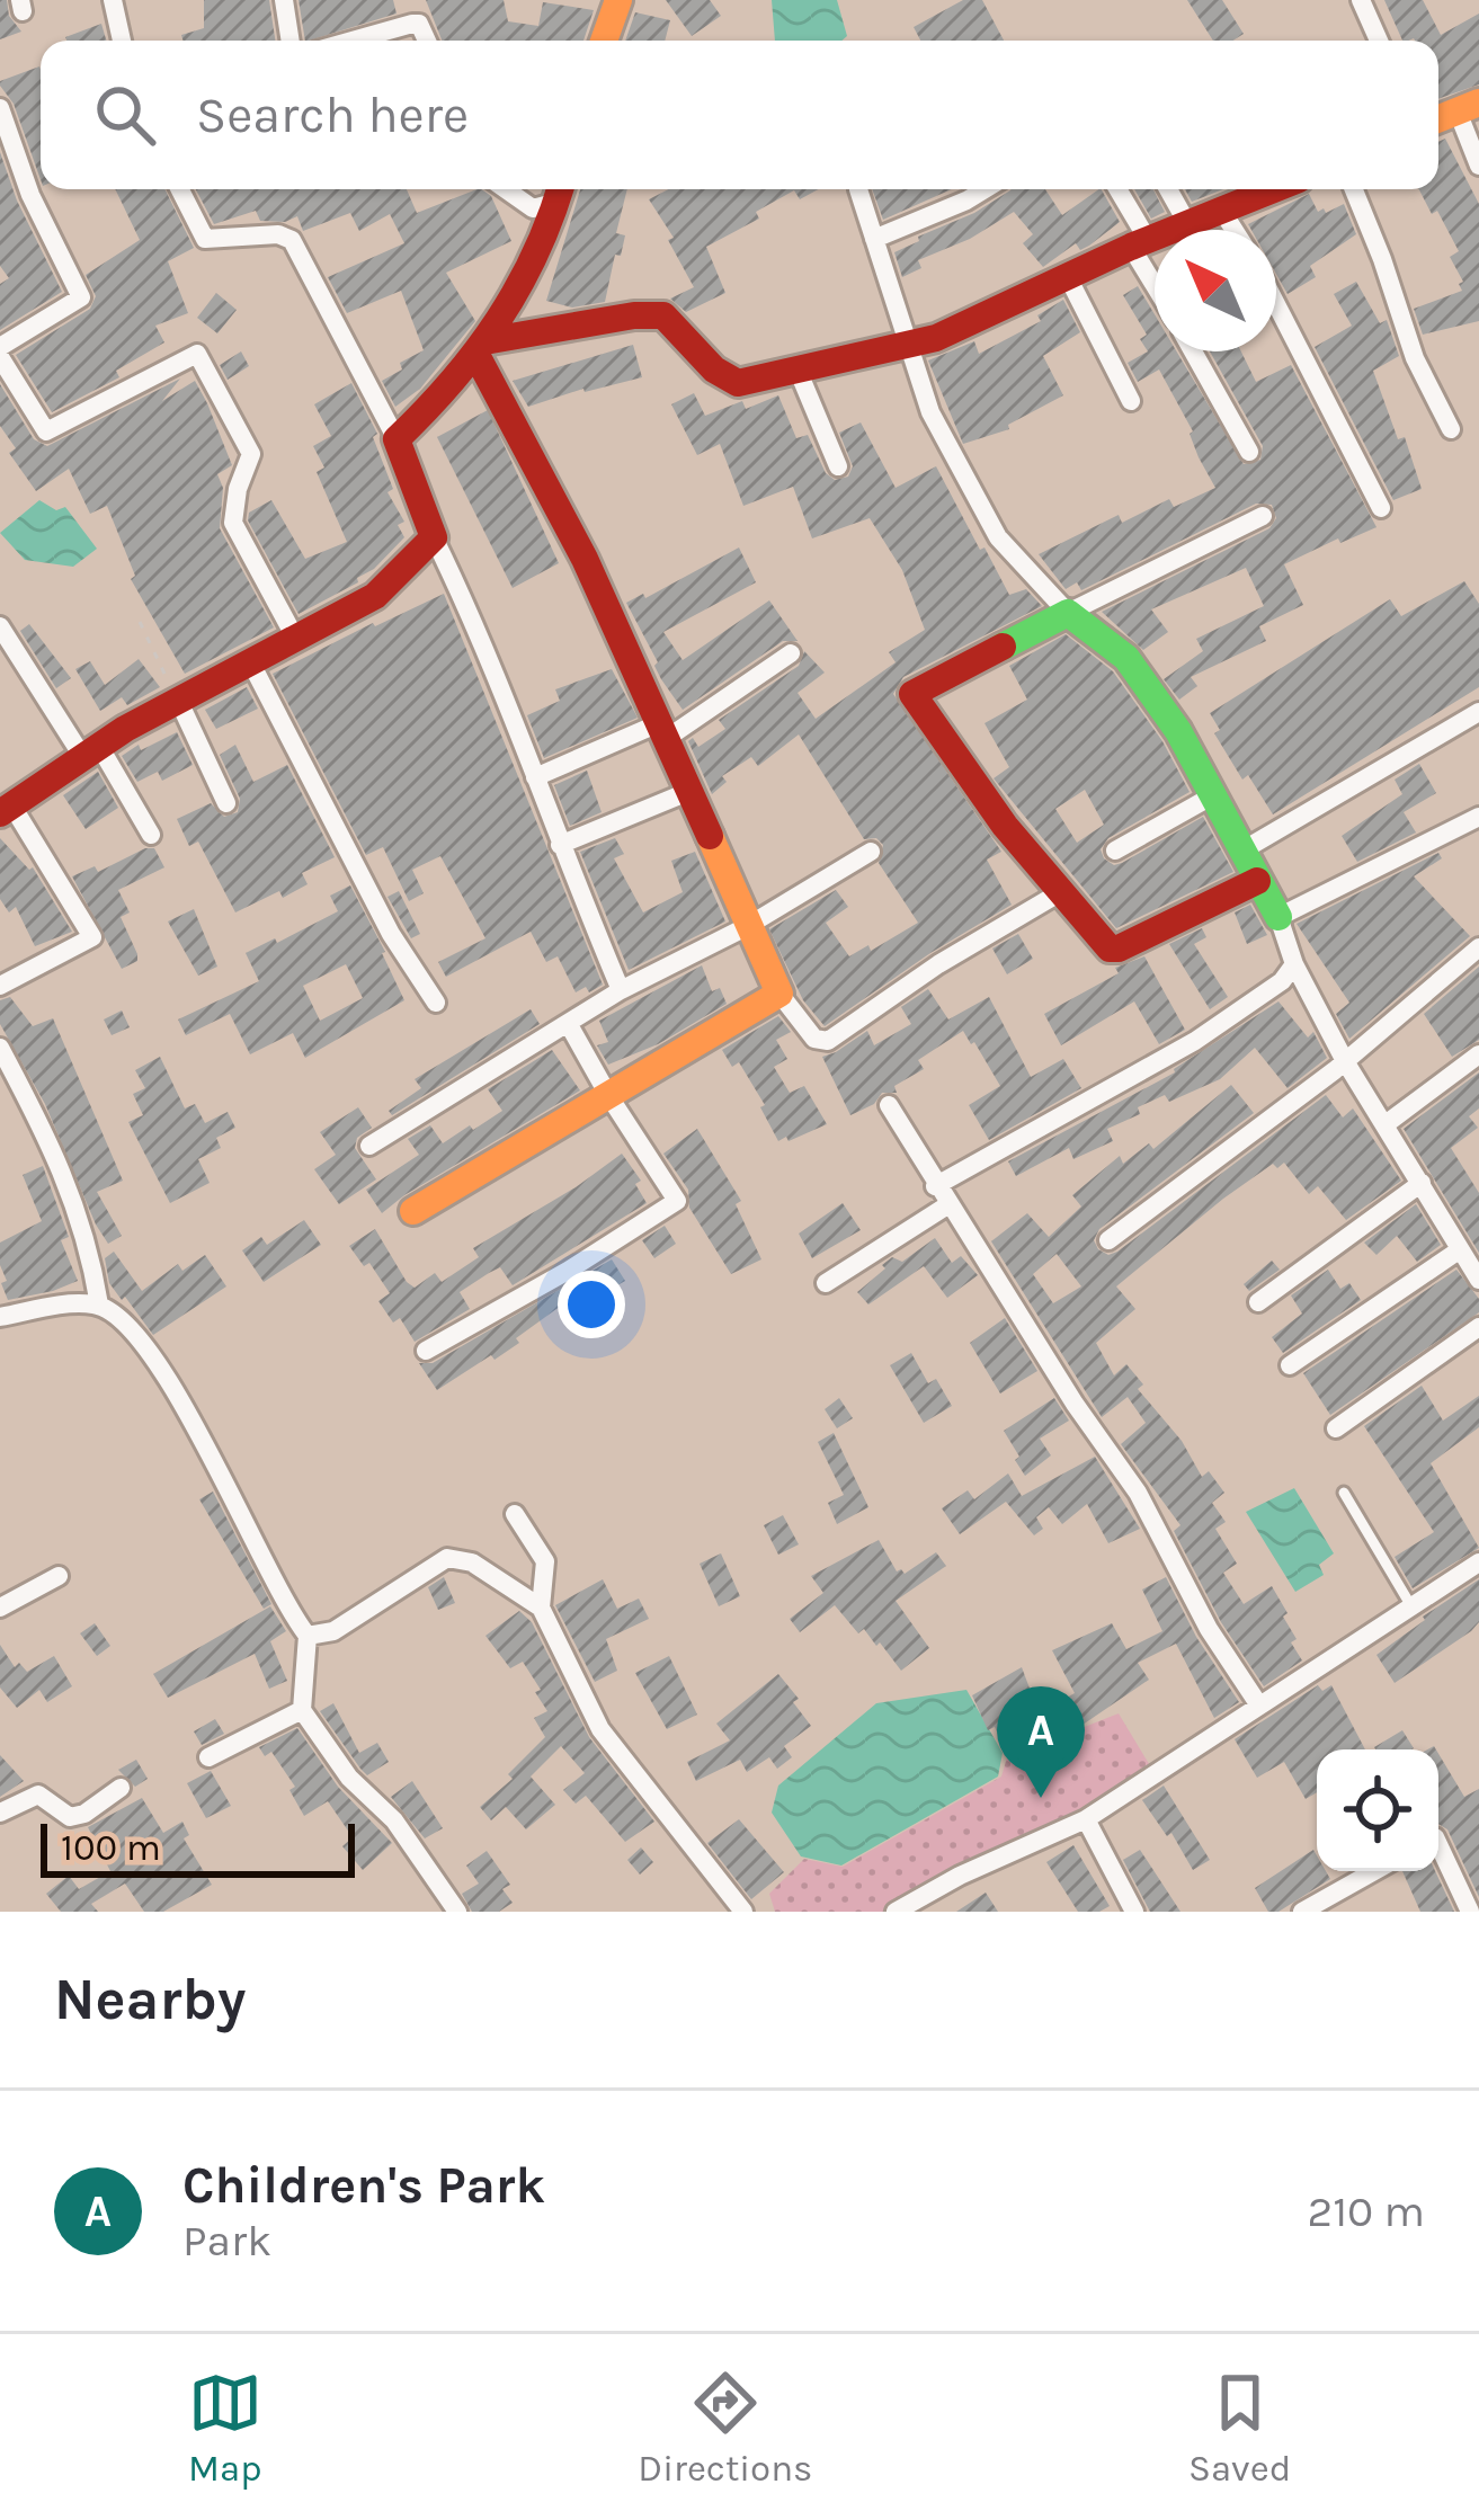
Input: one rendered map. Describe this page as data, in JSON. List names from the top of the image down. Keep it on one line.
{"scale_bar":"100 m","north":"top left","page":{"search":"Search here","pins":"A","scale":"100 m","heading":"Nearby","list":[{"mark":"A","name":"Children's Park","note":"Park","value":"210 m"}],"nav":["Map","Directions","Saved"]}}
